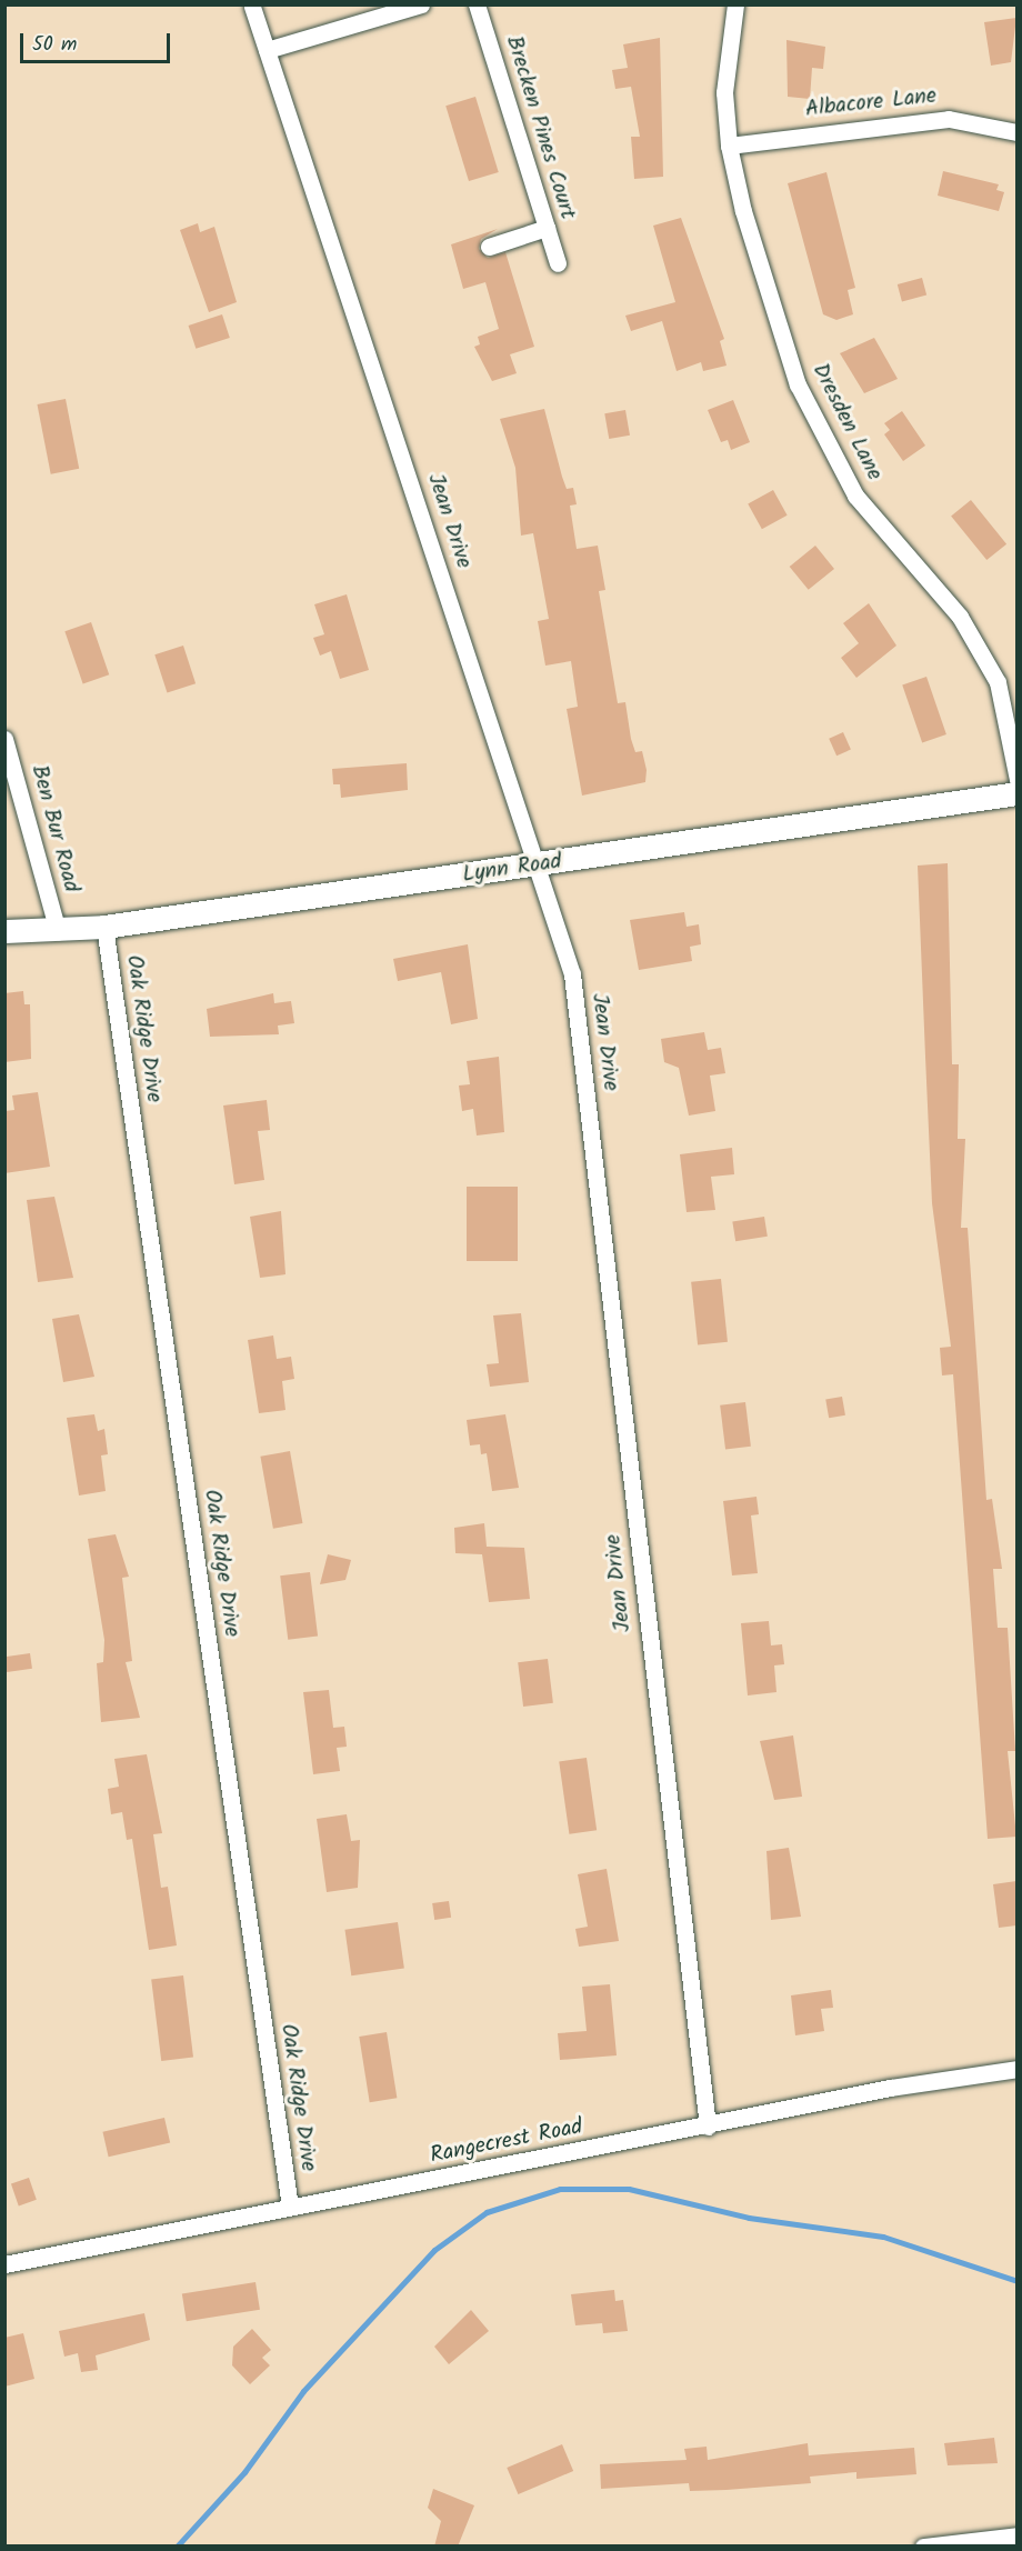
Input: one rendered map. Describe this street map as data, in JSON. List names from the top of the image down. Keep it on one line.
{"streets":{"main road":["Lynn Road"],"street":["Albacore Lane","Brecken Pines Court","Dresden Lane","Jean Drive","Ben Bur Road","Oak Ridge Drive","Rangecrest Road"]},"crossings":[["Albacore Lane","Dresden Lane"],["Jean Drive","Lynn Road"],["Jean Drive","Rangecrest Road"],["Ben Bur Road","Lynn Road"],["Lynn Road","Oak Ridge Drive"],["Oak Ridge Drive","Rangecrest Road"]],"scale_bar":"50 m"}
